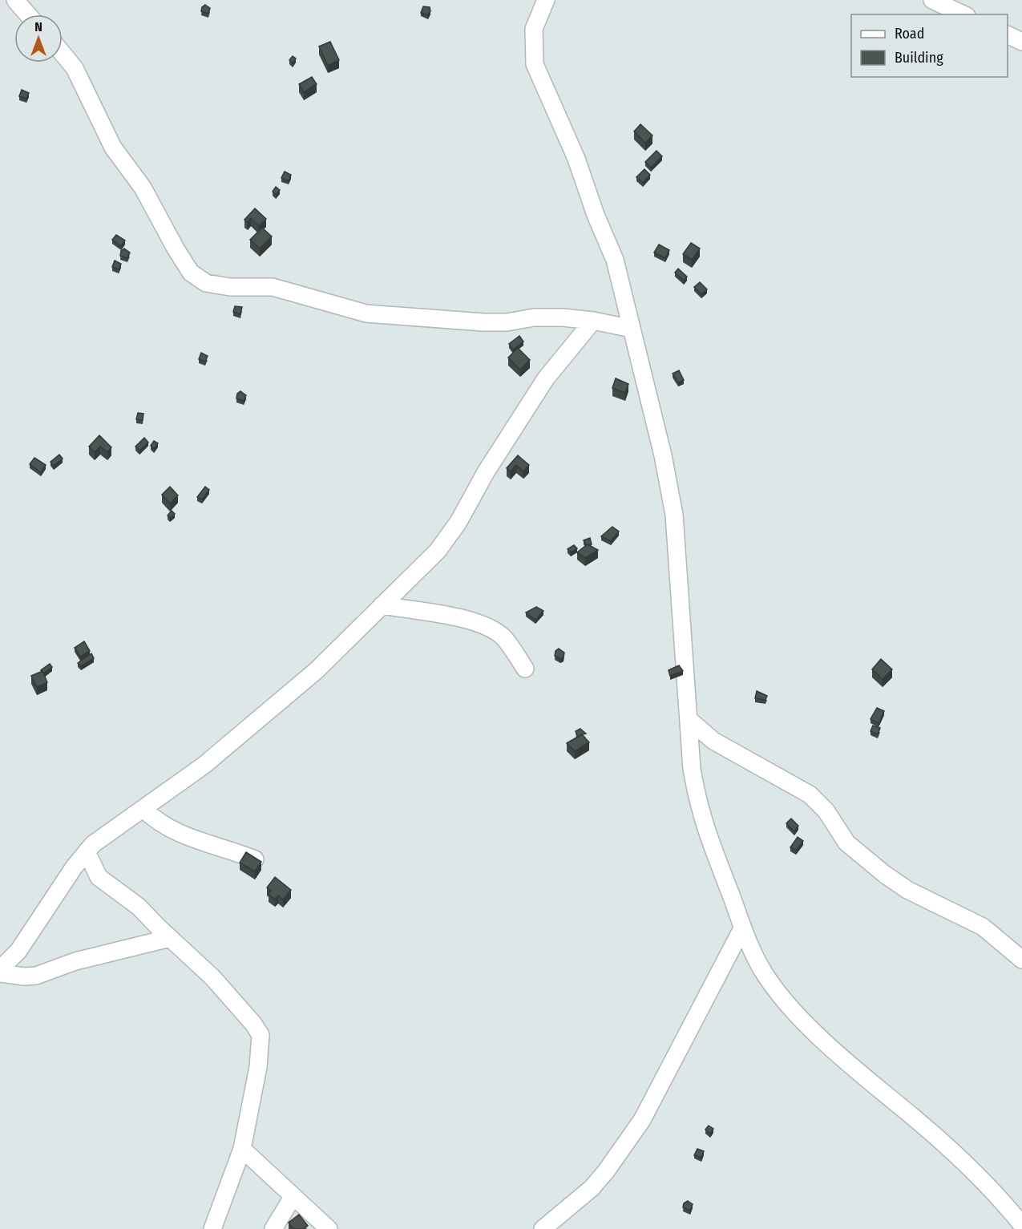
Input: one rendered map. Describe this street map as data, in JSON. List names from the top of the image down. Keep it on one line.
{"legend":["Road","Building"],"north":"top"}
